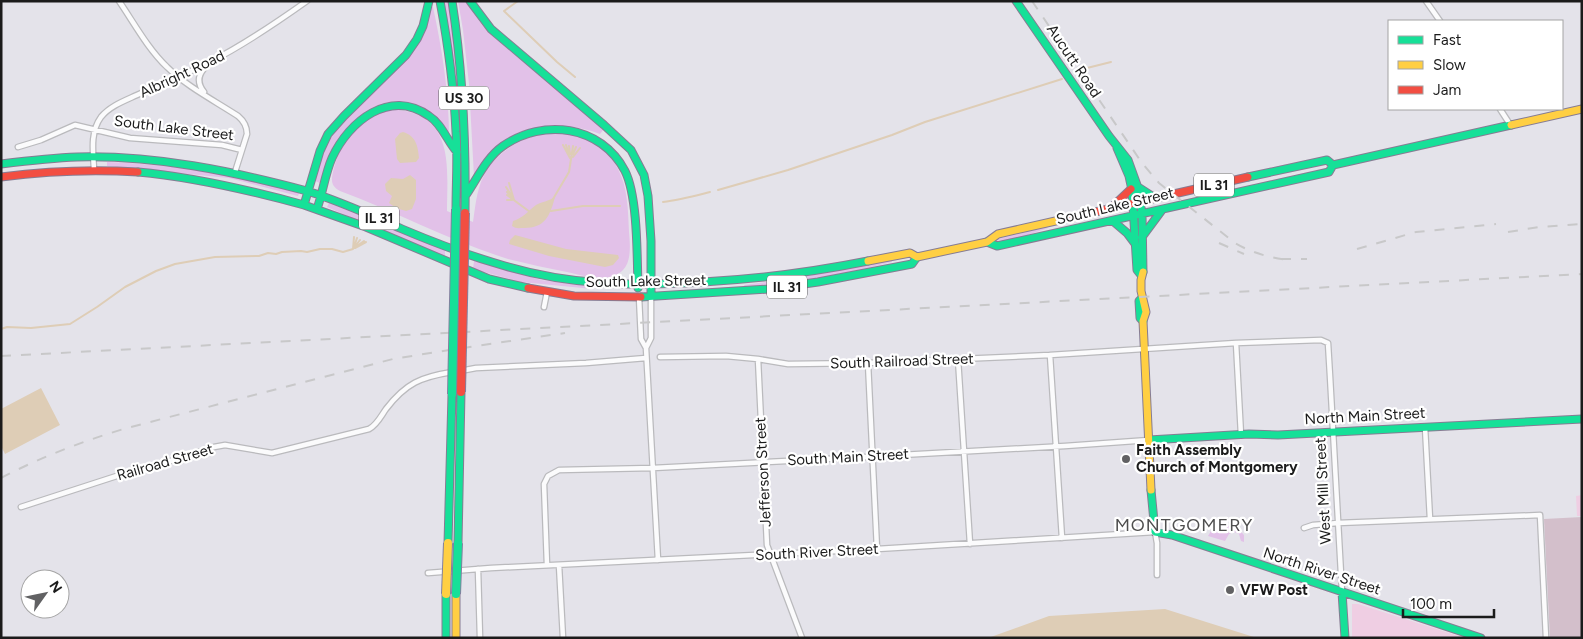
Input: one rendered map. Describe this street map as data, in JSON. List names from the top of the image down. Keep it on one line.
{"streets":{"main road":["Aucutt Road","US 30","South Lake Street","IL 31","North Main Street","West Mill Street","North River Street"],"street":["Albright Road","South Railroad Street","South Main Street","Railroad Street","Jefferson Street","South River Street"]},"crossings":[["Aucutt Road","South Lake Street"],["Albright Road","South Lake Street"],["South Lake Street","IL 31"],["South Railroad Street","Jefferson Street"],["South Railroad Street","West Mill Street"],["North Main Street","South Main Street"],["North Main Street","West Mill Street"],["South Main Street","Jefferson Street"],["South Main Street","South River Street"],["Jefferson Street","South River Street"],["West Mill Street","North River Street"],["South River Street","North River Street"]],"districts":["MONTGOMERY"],"places":["Faith Assembly Church of Montgomery","VFW Post"],"legend":["Fast","Slow","Jam"],"scale_bar":"100 m","north":"top right"}
